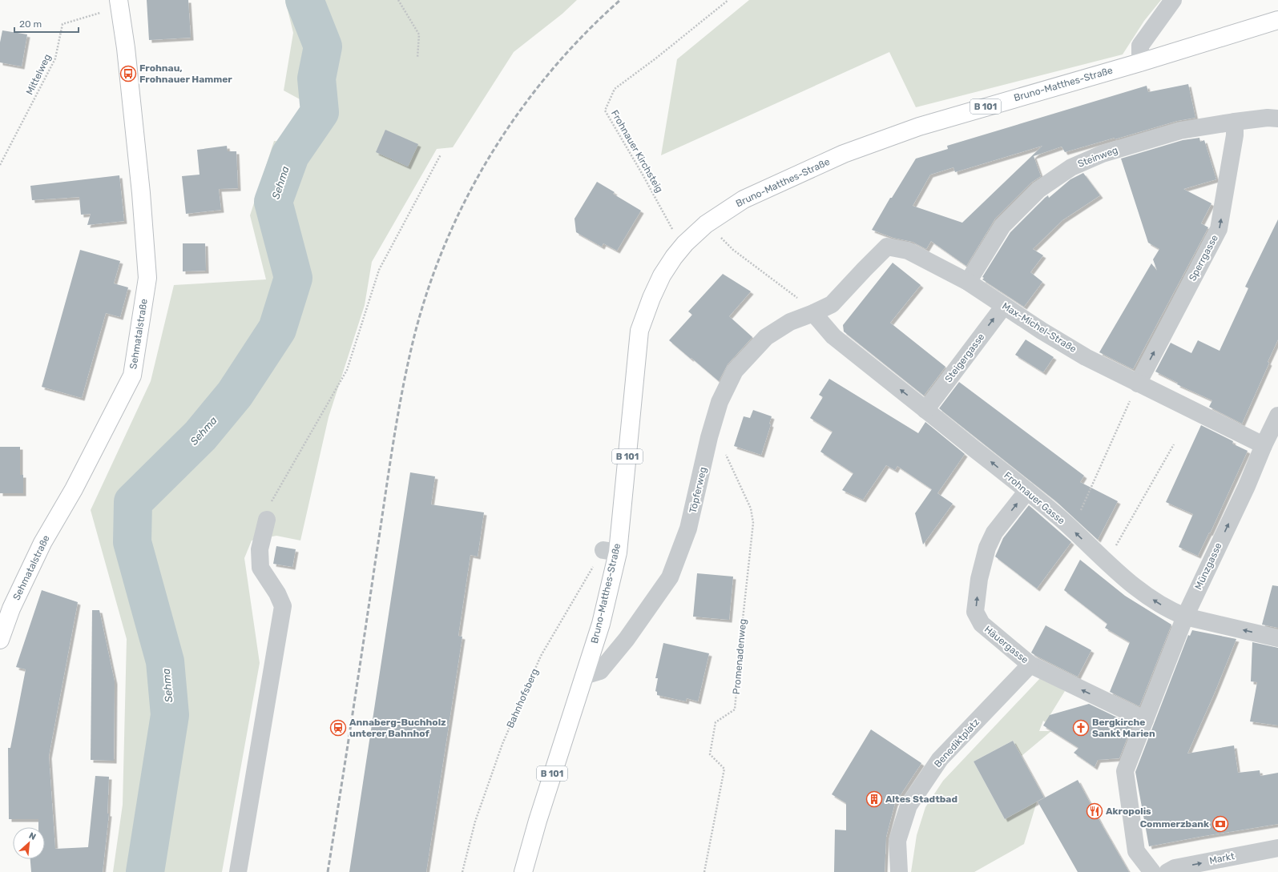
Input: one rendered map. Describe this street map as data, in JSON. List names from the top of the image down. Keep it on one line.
{"streets":{"main road":["Bruno-Matthes-Straße","B 101","Sehmatalstraße"],"street":["Steinweg","Sperrgasse","Max-Michel-Straße","Steigergasse","Töpferweg","Frohnauer Gasse","Münzgasse","Häuergasse","Benediktplatz","Markt"],"path":["Mittelweg","Frohnauer Kirchsteig","Promenadenweg","Bahnhofsberg"]},"crossings":[["Mittelweg","Sehmatalstraße"],["Bruno-Matthes-Straße","Frohnauer Kirchsteig"],["Bruno-Matthes-Straße","Töpferweg"],["Bruno-Matthes-Straße","Bahnhofsberg"],["Steinweg","Sperrgasse"],["Steinweg","Max-Michel-Straße"],["Sperrgasse","Max-Michel-Straße"],["Max-Michel-Straße","Steigergasse"],["Max-Michel-Straße","Töpferweg"],["Max-Michel-Straße","Frohnauer Gasse"],["Max-Michel-Straße","Münzgasse"],["Steigergasse","Frohnauer Gasse"],["Töpferweg","Frohnauer Gasse"],["Töpferweg","Promenadenweg"],["Frohnauer Gasse","Münzgasse"],["Frohnauer Gasse","Häuergasse"],["Münzgasse","Häuergasse"],["Häuergasse","Benediktplatz"]],"one_way":["Sperrgasse","Steigergasse","Frohnauer Gasse","Münzgasse","Markt"],"water":["Sehma"],"places":{"bus stop":["Frohnau, Frohnauer Hammer"],"station":["Annaberg-Buchholz unterer Bahnhof"],"church":["Bergkirche Sankt Marien"],"building":["Altes Stadtbad"],"restaurant":["Akropolis"],"bank":["Commerzbank"]},"scale_bar":"20 m","north":"top right"}
